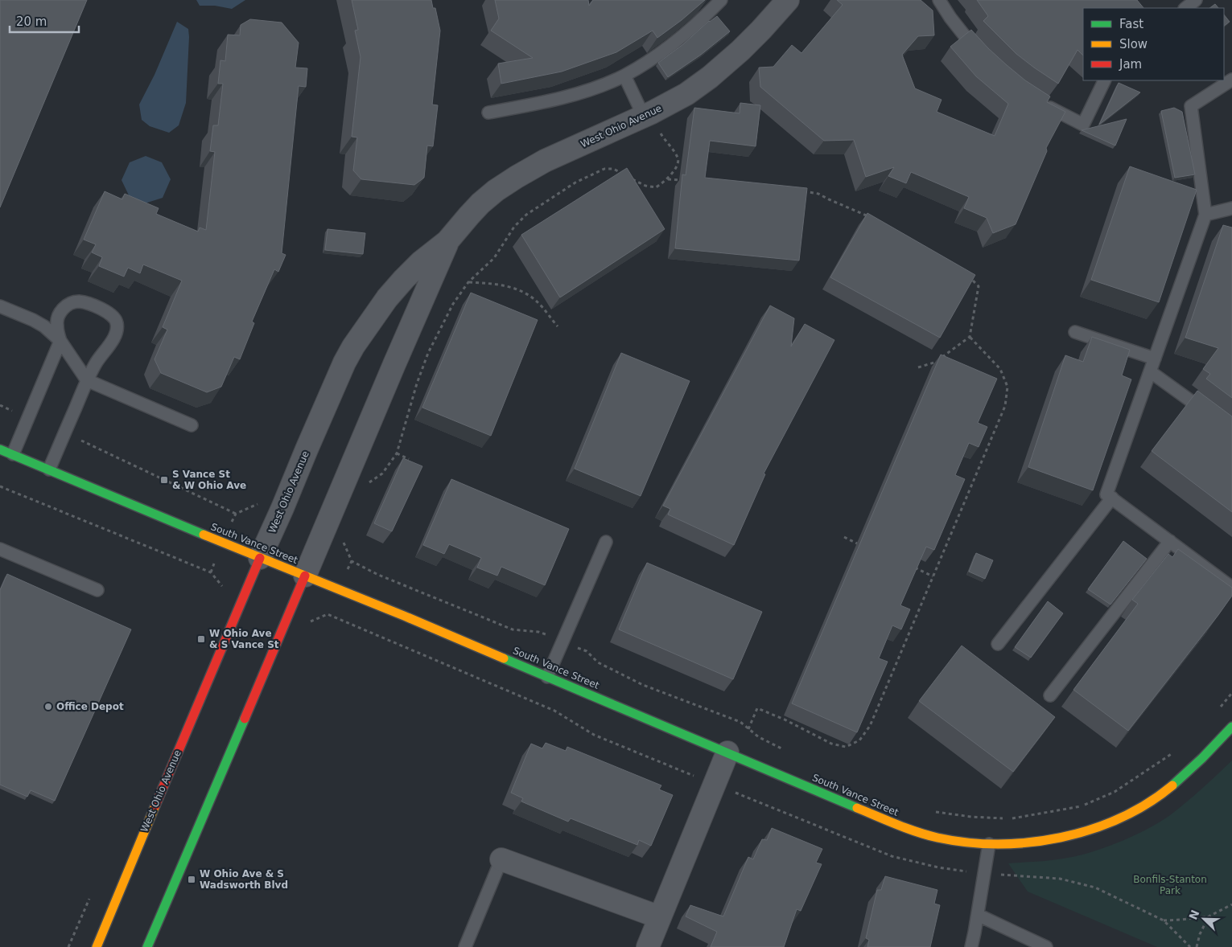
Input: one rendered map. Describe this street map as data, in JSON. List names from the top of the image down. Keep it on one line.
{"streets":{"street":["West Ohio Avenue","South Vance Street"]},"crossings":[["West Ohio Avenue","South Vance Street"]],"parks":["Bonfils-Stanton Park"],"places":{"transit":["S Vance St & W Ohio Ave","W Ohio Ave & S Vance St","W Ohio Ave & S Wadsworth Blvd"],"other":["Office Depot"]},"legend":["Fast","Slow","Jam"],"scale_bar":"20 m","north":"top left"}
